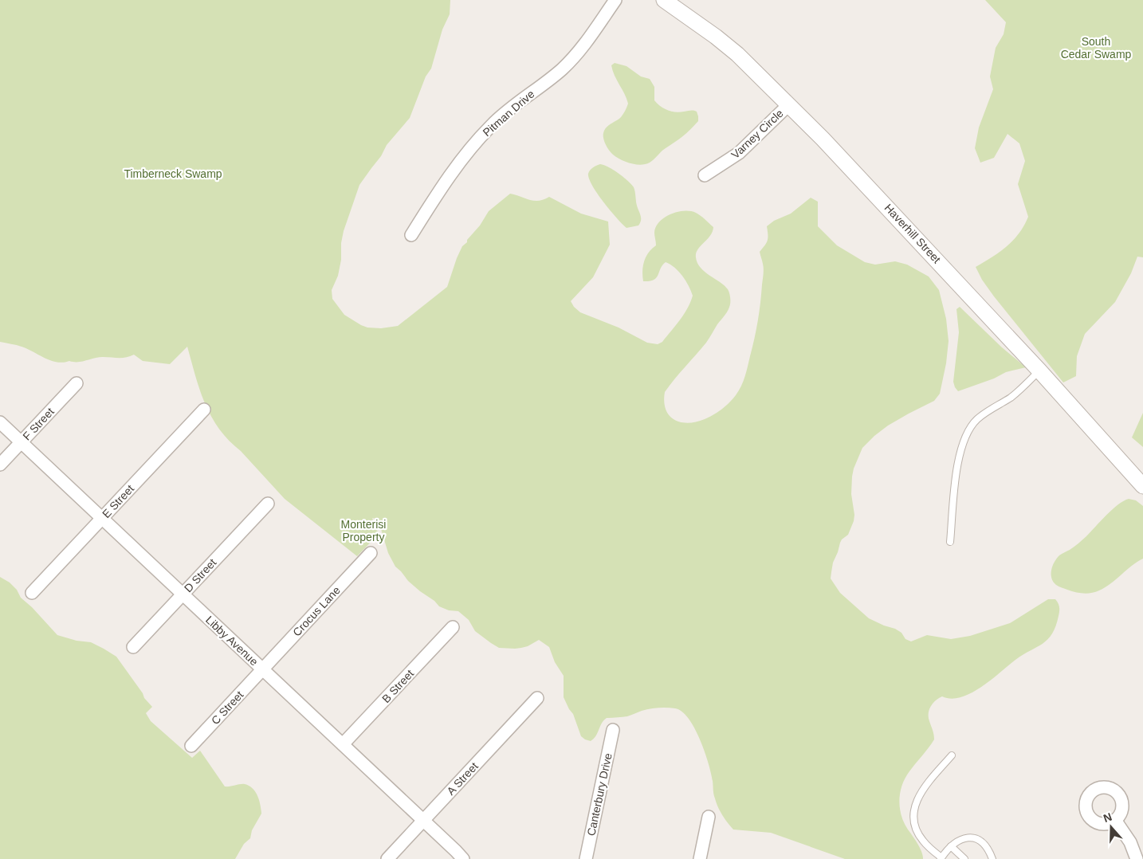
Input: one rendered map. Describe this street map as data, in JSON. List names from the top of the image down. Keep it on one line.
{"streets":{"street":["Pitman Drive","Varney Circle","Haverhill Street","F Street","E Street","D Street","Crocus Lane","Libby Avenue","B Street","C Street","A Street","Canterbury Drive"]},"crossings":[["Varney Circle","Haverhill Street"],["F Street","Libby Avenue"],["E Street","Libby Avenue"],["D Street","Libby Avenue"],["Crocus Lane","Libby Avenue"],["Crocus Lane","C Street"],["Libby Avenue","B Street"],["Libby Avenue","C Street"],["Libby Avenue","A Street"]],"parks":["South Cedar Swamp","Timberneck Swamp","Monterisi Property"],"north":"top"}
